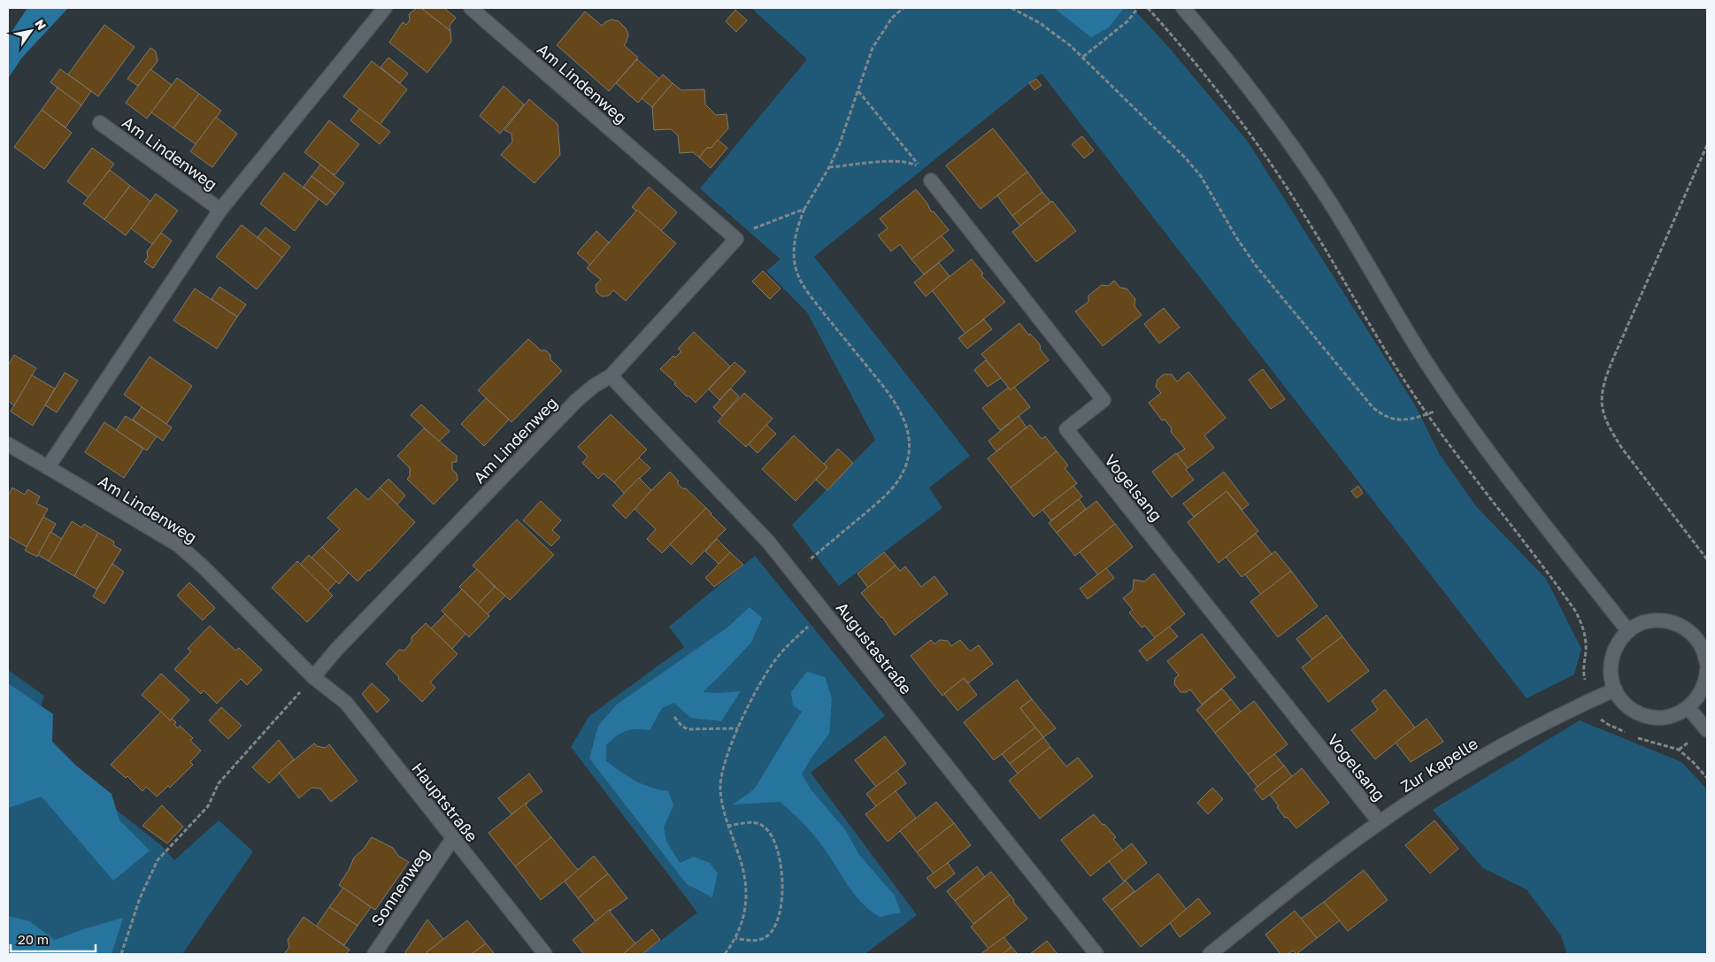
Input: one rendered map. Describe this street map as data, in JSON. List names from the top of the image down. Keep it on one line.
{"streets":{"street":["Am Lindenweg","Vogelsang","Augustastraße","Zur Kapelle","Hauptstraße","Sonnenweg"]},"crossings":[["Am Lindenweg","Augustastraße"],["Am Lindenweg","Hauptstraße"],["Vogelsang","Zur Kapelle"],["Hauptstraße","Sonnenweg"]],"scale_bar":"20 m","north":"top right"}
